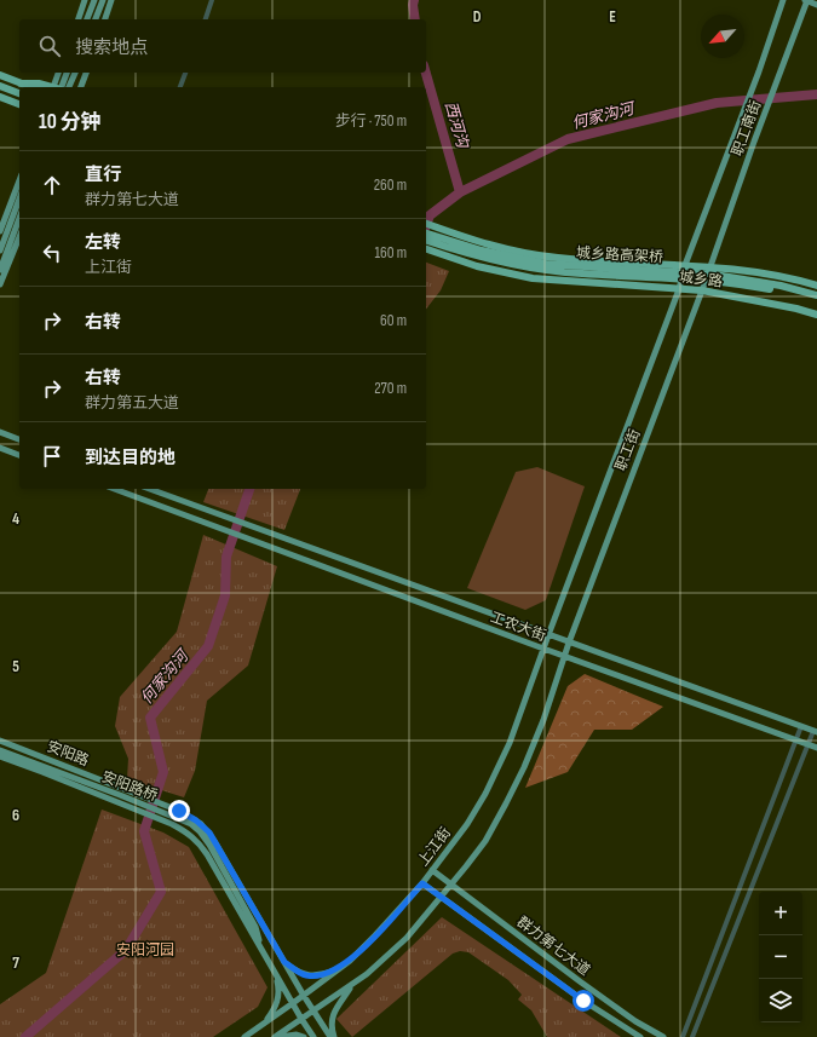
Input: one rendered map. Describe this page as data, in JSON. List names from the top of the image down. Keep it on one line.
{"streets":{"highway":["城乡路高架桥","城乡路"],"main road":["职工南街","职工街","工农大街","安阳路","安阳路桥","上江街","群力第七大道"]},"crossings":[["职工南街","城乡路"],["职工南街","职工街"],["城乡路","职工街"],["职工街","工农大街"],["职工街","上江街"],["工农大街","上江街"],["安阳路","安阳路桥"],["安阳路","上江街"],["上江街","群力第七大道"]],"water":["何家沟河","西河沟"],"parks":["安阳河园"],"north":"bottom left","page":{"search":"搜索地点","heading":["10 分钟","步行 · 750 m"],"list":[["直行","群力第七大道","260 m"],["左转","上江街","160 m"],["右转","60 m"],["右转","群力第五大道","270 m"],"到达目的地"],"map_buttons":["+","−"]},"grid":{"columns":["D","E"],"rows":["4","5","6","7"]}}
